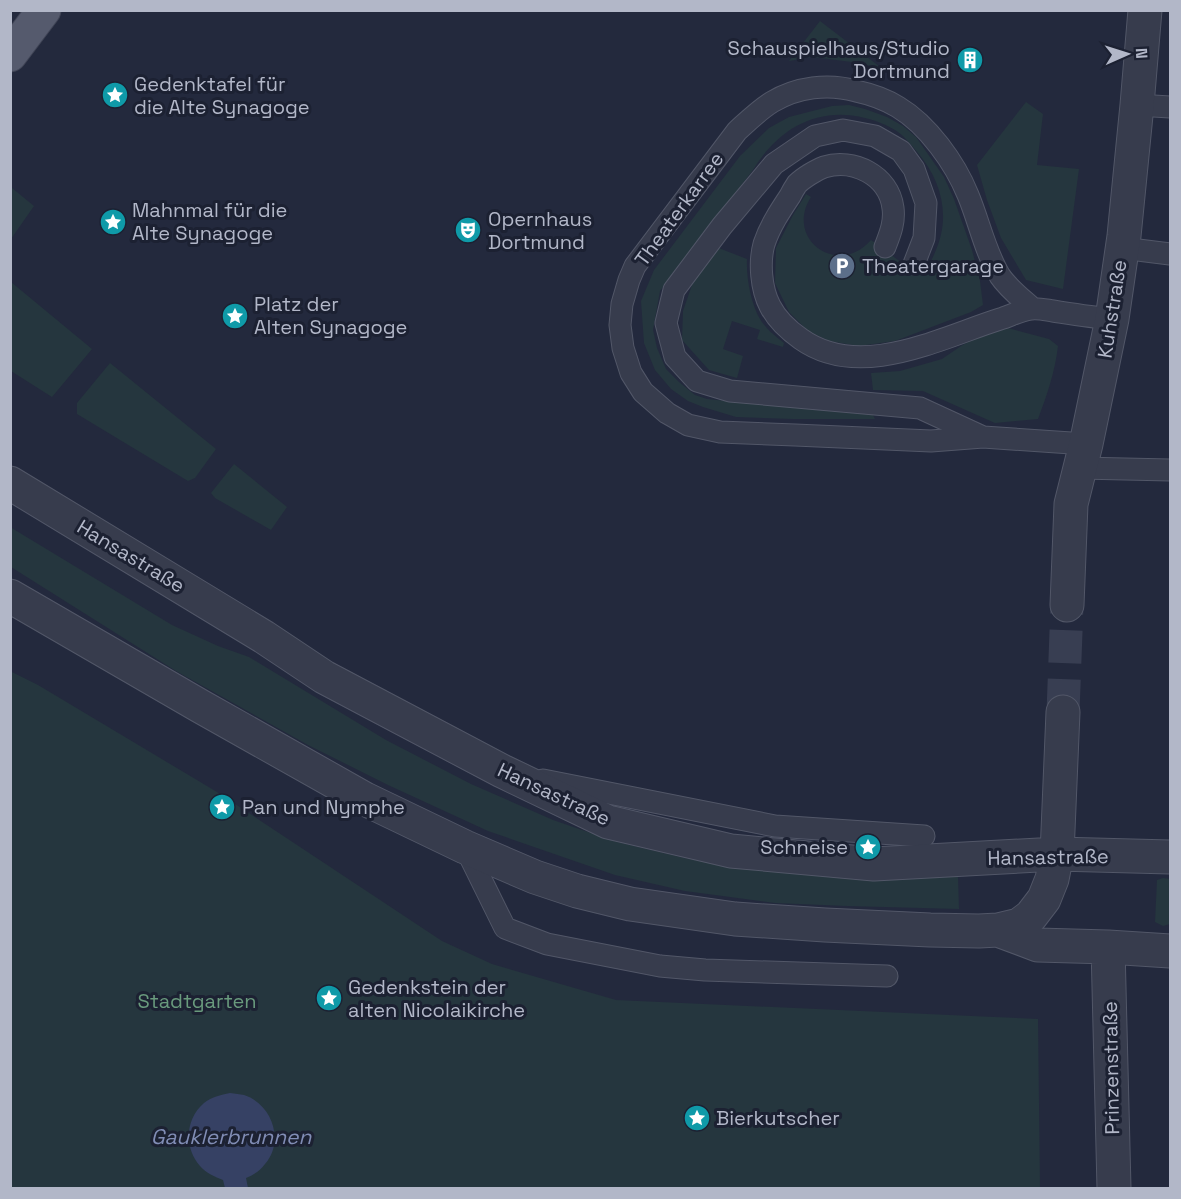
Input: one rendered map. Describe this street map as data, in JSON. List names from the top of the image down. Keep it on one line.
{"streets":{"street":["Kuhstraße","Hansastraße","Prinzenstraße"],"lane":["Theaterkarree"]},"crossings":[["Theaterkarree","Kuhstraße"]],"water":["Gauklerbrunnen"],"parks":["Stadtgarten"],"places":{"building":["Schauspielhaus/Studio Dortmund"],"place":["Gedenktafel für die Alte Synagoge","Mahnmal für die Alte Synagoge","Platz der Alten Synagoge","Pan und Nymphe","Schneise","Gedenkstein der alten Nicolaikirche","Bierkutscher"],"theatre":["Opernhaus Dortmund"],"parking":["Theatergarage"]},"north":"right"}
